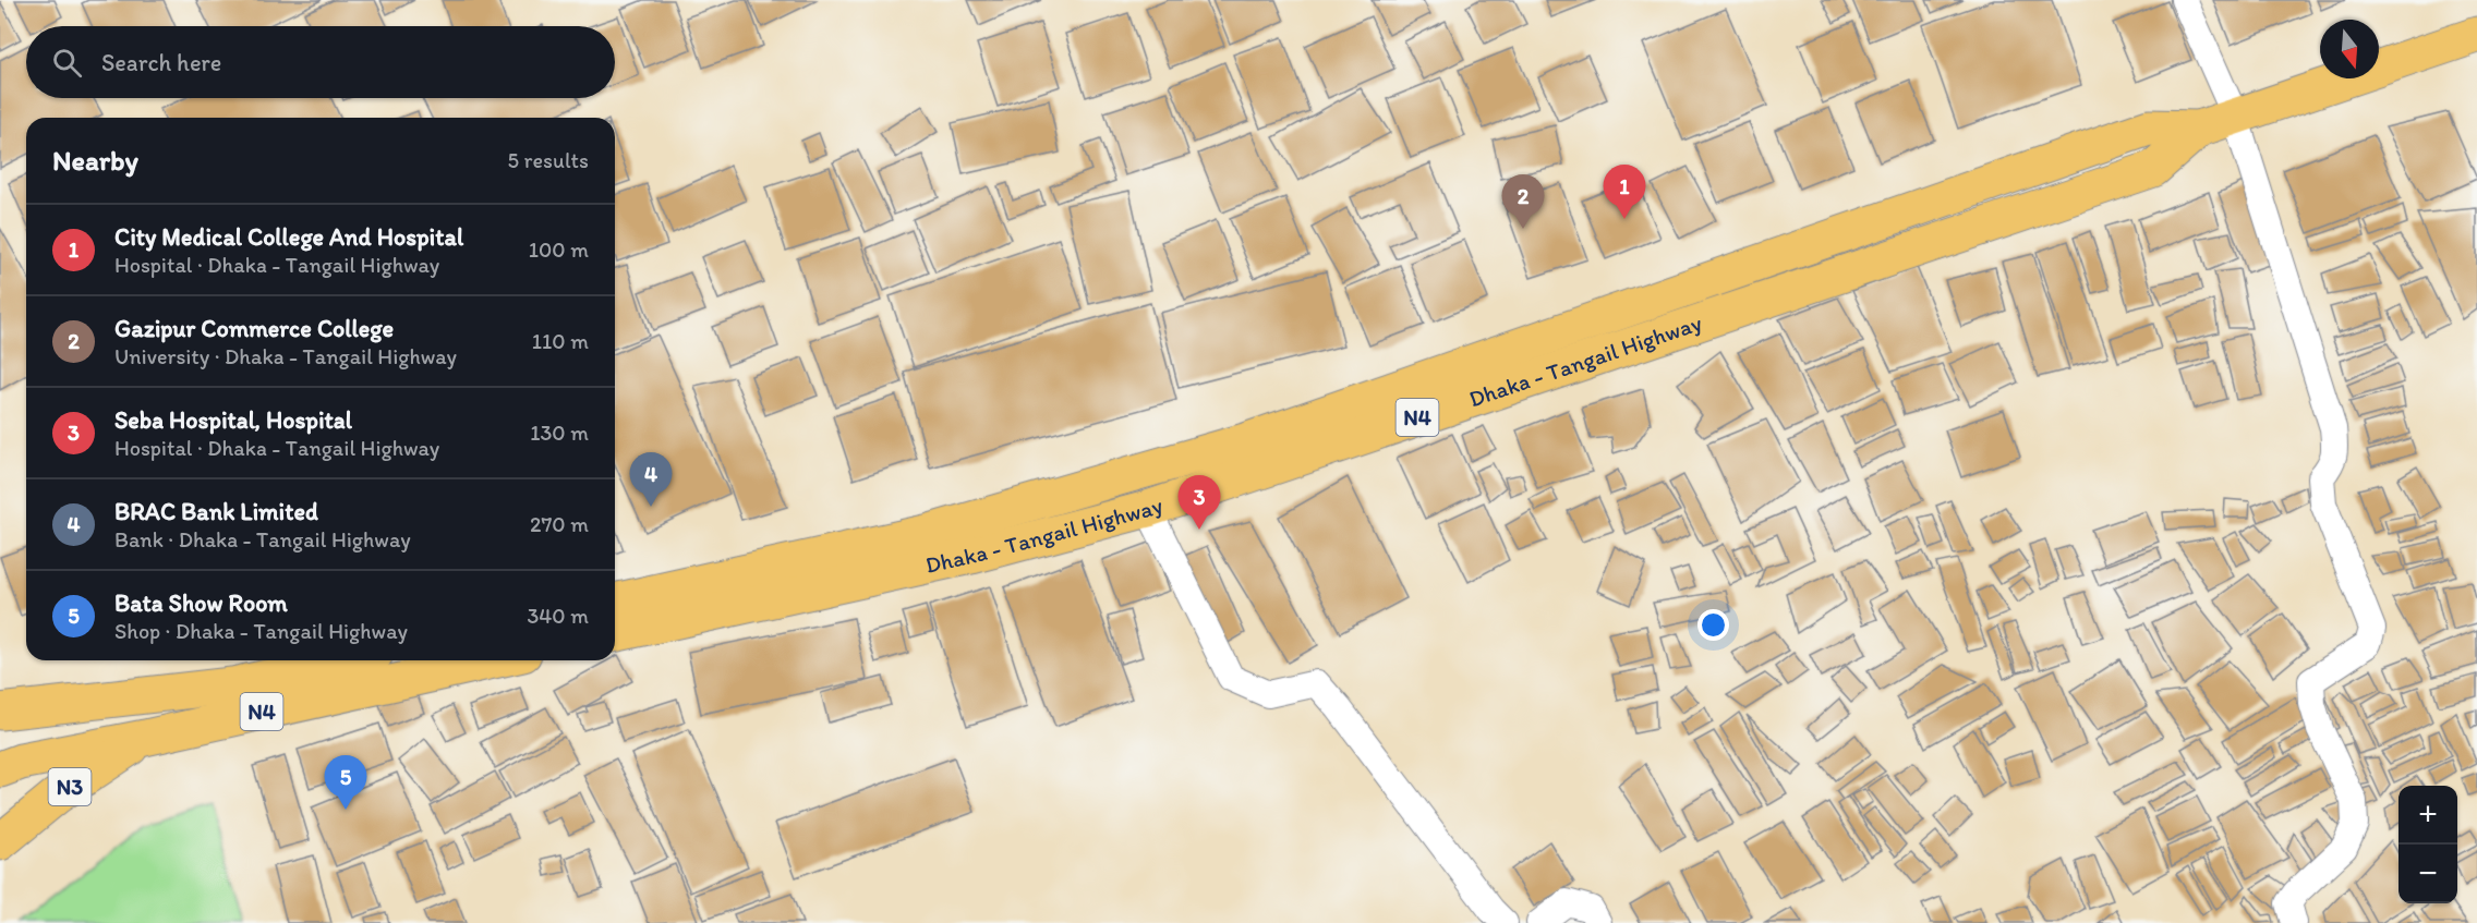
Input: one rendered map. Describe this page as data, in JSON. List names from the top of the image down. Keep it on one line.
{"streets":{"highway":["Dhaka - Tangail Highway","N4","N3"]},"crossings":[["N4","N3"]],"north":"bottom","page":{"search":"Search here","heading":["Nearby","5 results"],"pins":["1","2","4","3","5"],"list":[{"mark":"1","name":"City Medical College And Hospital","note":"Hospital · Dhaka - Tangail Highway","value":"100 m"},{"mark":"2","name":"Gazipur Commerce College","note":"University · Dhaka - Tangail Highway","value":"110 m"},{"mark":"3","name":"Seba Hospital, Hospital","note":"Hospital · Dhaka - Tangail Highway","value":"130 m"},{"mark":"4","name":"BRAC Bank Limited","note":"Bank · Dhaka - Tangail Highway","value":"270 m"},{"mark":"5","name":"Bata Show Room","note":"Shop · Dhaka - Tangail Highway","value":"340 m"}],"map_buttons":["+","−"]}}
